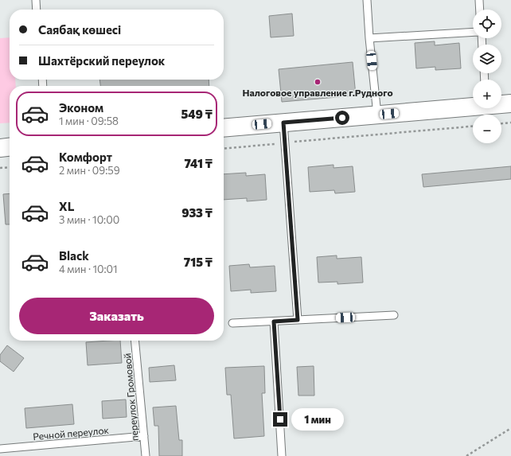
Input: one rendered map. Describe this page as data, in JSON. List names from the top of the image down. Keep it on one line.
{"streets":{"lane":["переулок Громовой","Речной переулок"]},"crossings":[["переулок Громовой","Речной переулок"]],"places":["Налоговое управление г.Рудного"],"page":{"map_buttons":["+","−"],"banner":["Саябақ көшесі","Шахтёрский переулок"],"list":[{"name":"Эконом","note":"1 мин · 09:58","value":"549 ₸"},{"name":"Комфорт","note":"2 мин · 09:59","value":"741 ₸"},{"name":"XL","note":"3 мин · 10:00","value":"933 ₸"},{"name":"Black","note":"4 мин · 10:01","value":"715 ₸"}],"buttons":"Заказать","bubble":"1 мин"}}
